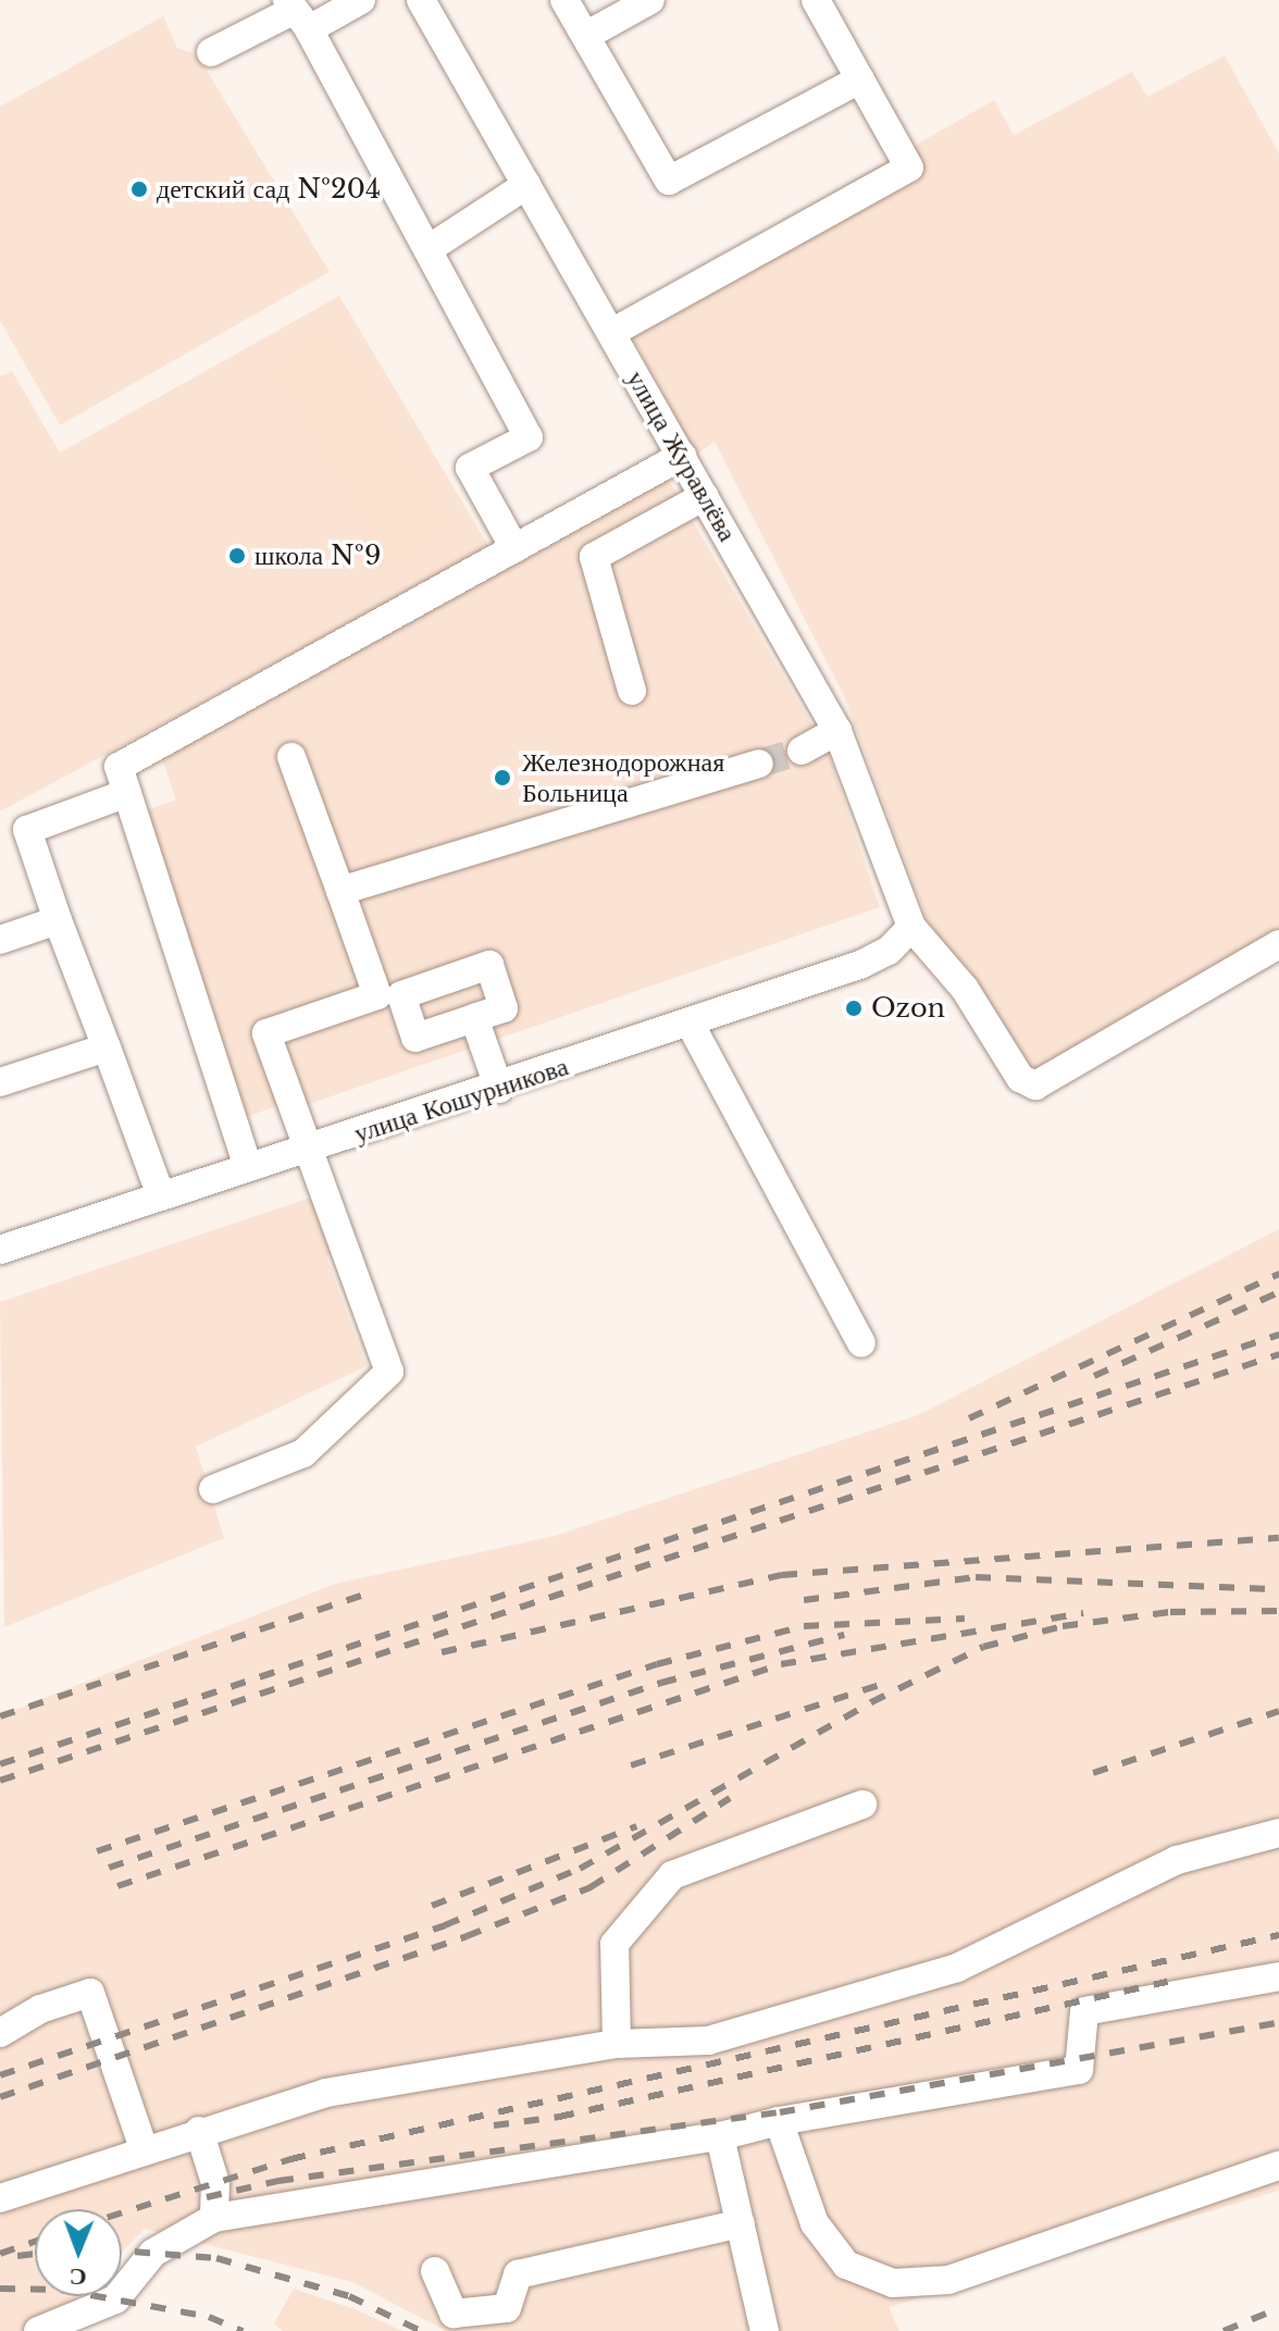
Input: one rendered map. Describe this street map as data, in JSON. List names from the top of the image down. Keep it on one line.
{"streets":{"street":["улица Журавлёва","улица Кошурникова"]},"crossings":[["улица Журавлёва","улица Кошурникова"]],"places":["детский сад №204","школа №9","Железнодорожная Больница","Ozon"],"north":"bottom"}
